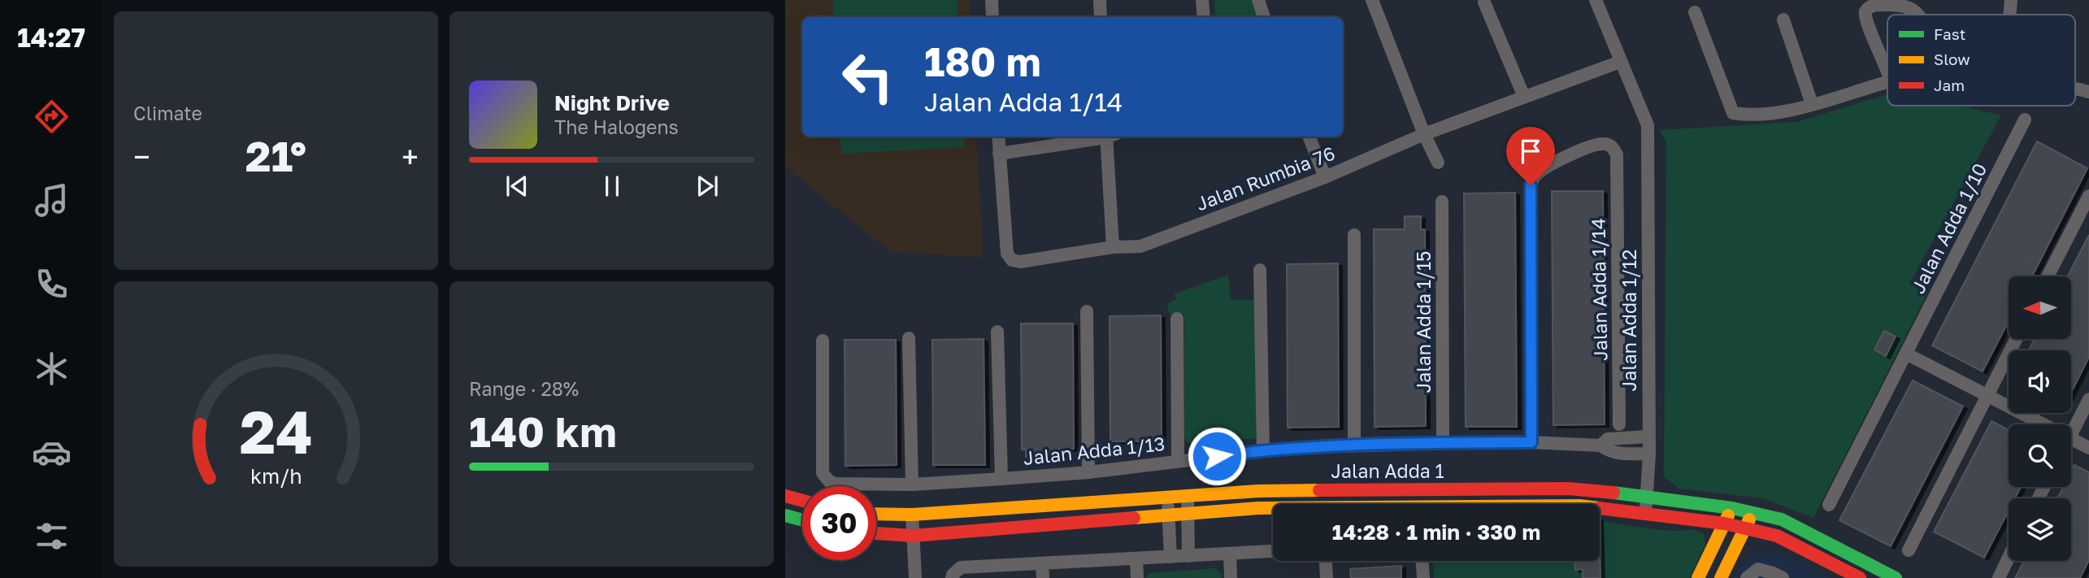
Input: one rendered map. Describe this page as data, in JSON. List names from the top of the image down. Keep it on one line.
{"streets":{"street":["Jalan Rumbia 76","Jalan Adda 1/10","Jalan Adda 1/14","Jalan Adda 1/12","Jalan Adda 1/15","Jalan Adda 1/13","Jalan Adda 1"]},"crossings":[["Jalan Rumbia 76","Jalan Adda 1/12"],["Jalan Adda 1/14","Jalan Adda 1/13"],["Jalan Adda 1/12","Jalan Adda 1"],["Jalan Adda 1/15","Jalan Adda 1/13"]],"legend":["Fast","Slow","Jam"],"north":"left","page":{"tabs":"14:27","tile":["Climate",["Range · 28%","140 km"]],"turn":["180 m","Jalan Adda 1/14"],"song":["Night Drive","The Halogens"],"heat":["−","21°","+"],"limit":"30","trip":"14:28 · 1 min · 330 m","gauge":["24","km/h"]}}
